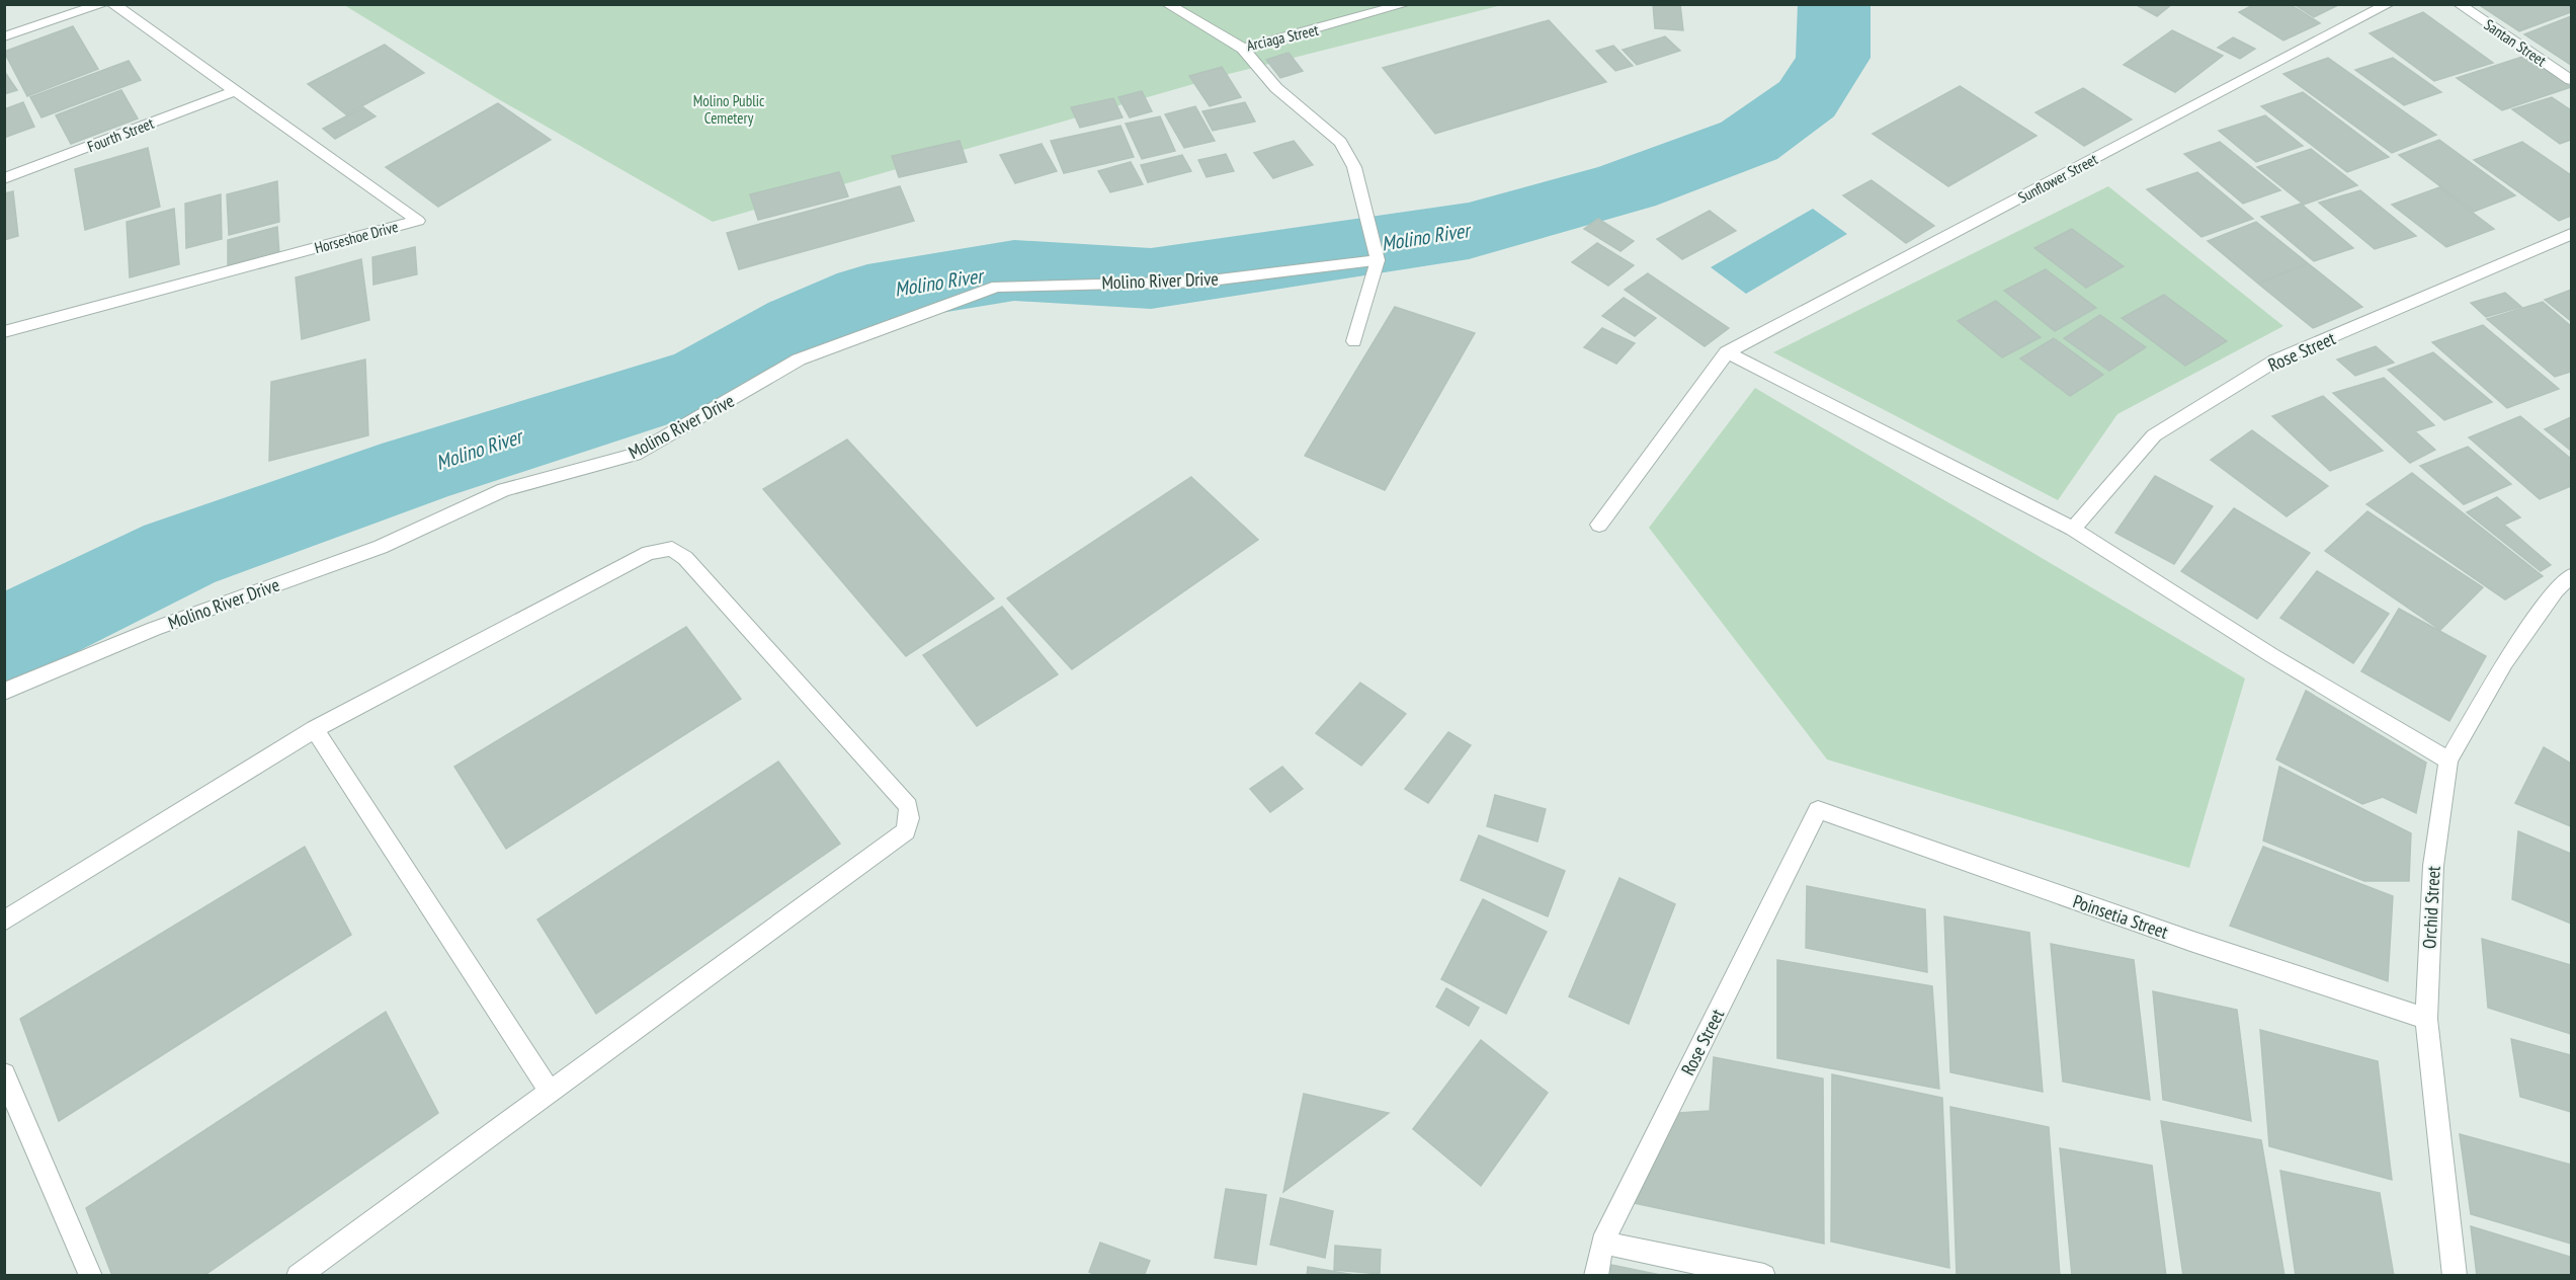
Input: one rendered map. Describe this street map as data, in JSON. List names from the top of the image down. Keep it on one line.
{"streets":{"street":["Arciaga Street","Santan Street","Fourth Street","Sunflower Street","Horseshoe Drive","Molino River Drive","Rose Street","Orchid Street","Poinsetia Street"]},"crossings":[["Fourth Street","Horseshoe Drive"],["Rose Street","Poinsetia Street"],["Orchid Street","Poinsetia Street"]],"water":["Molino River"],"parks":["Molino Public Cemetery"]}
